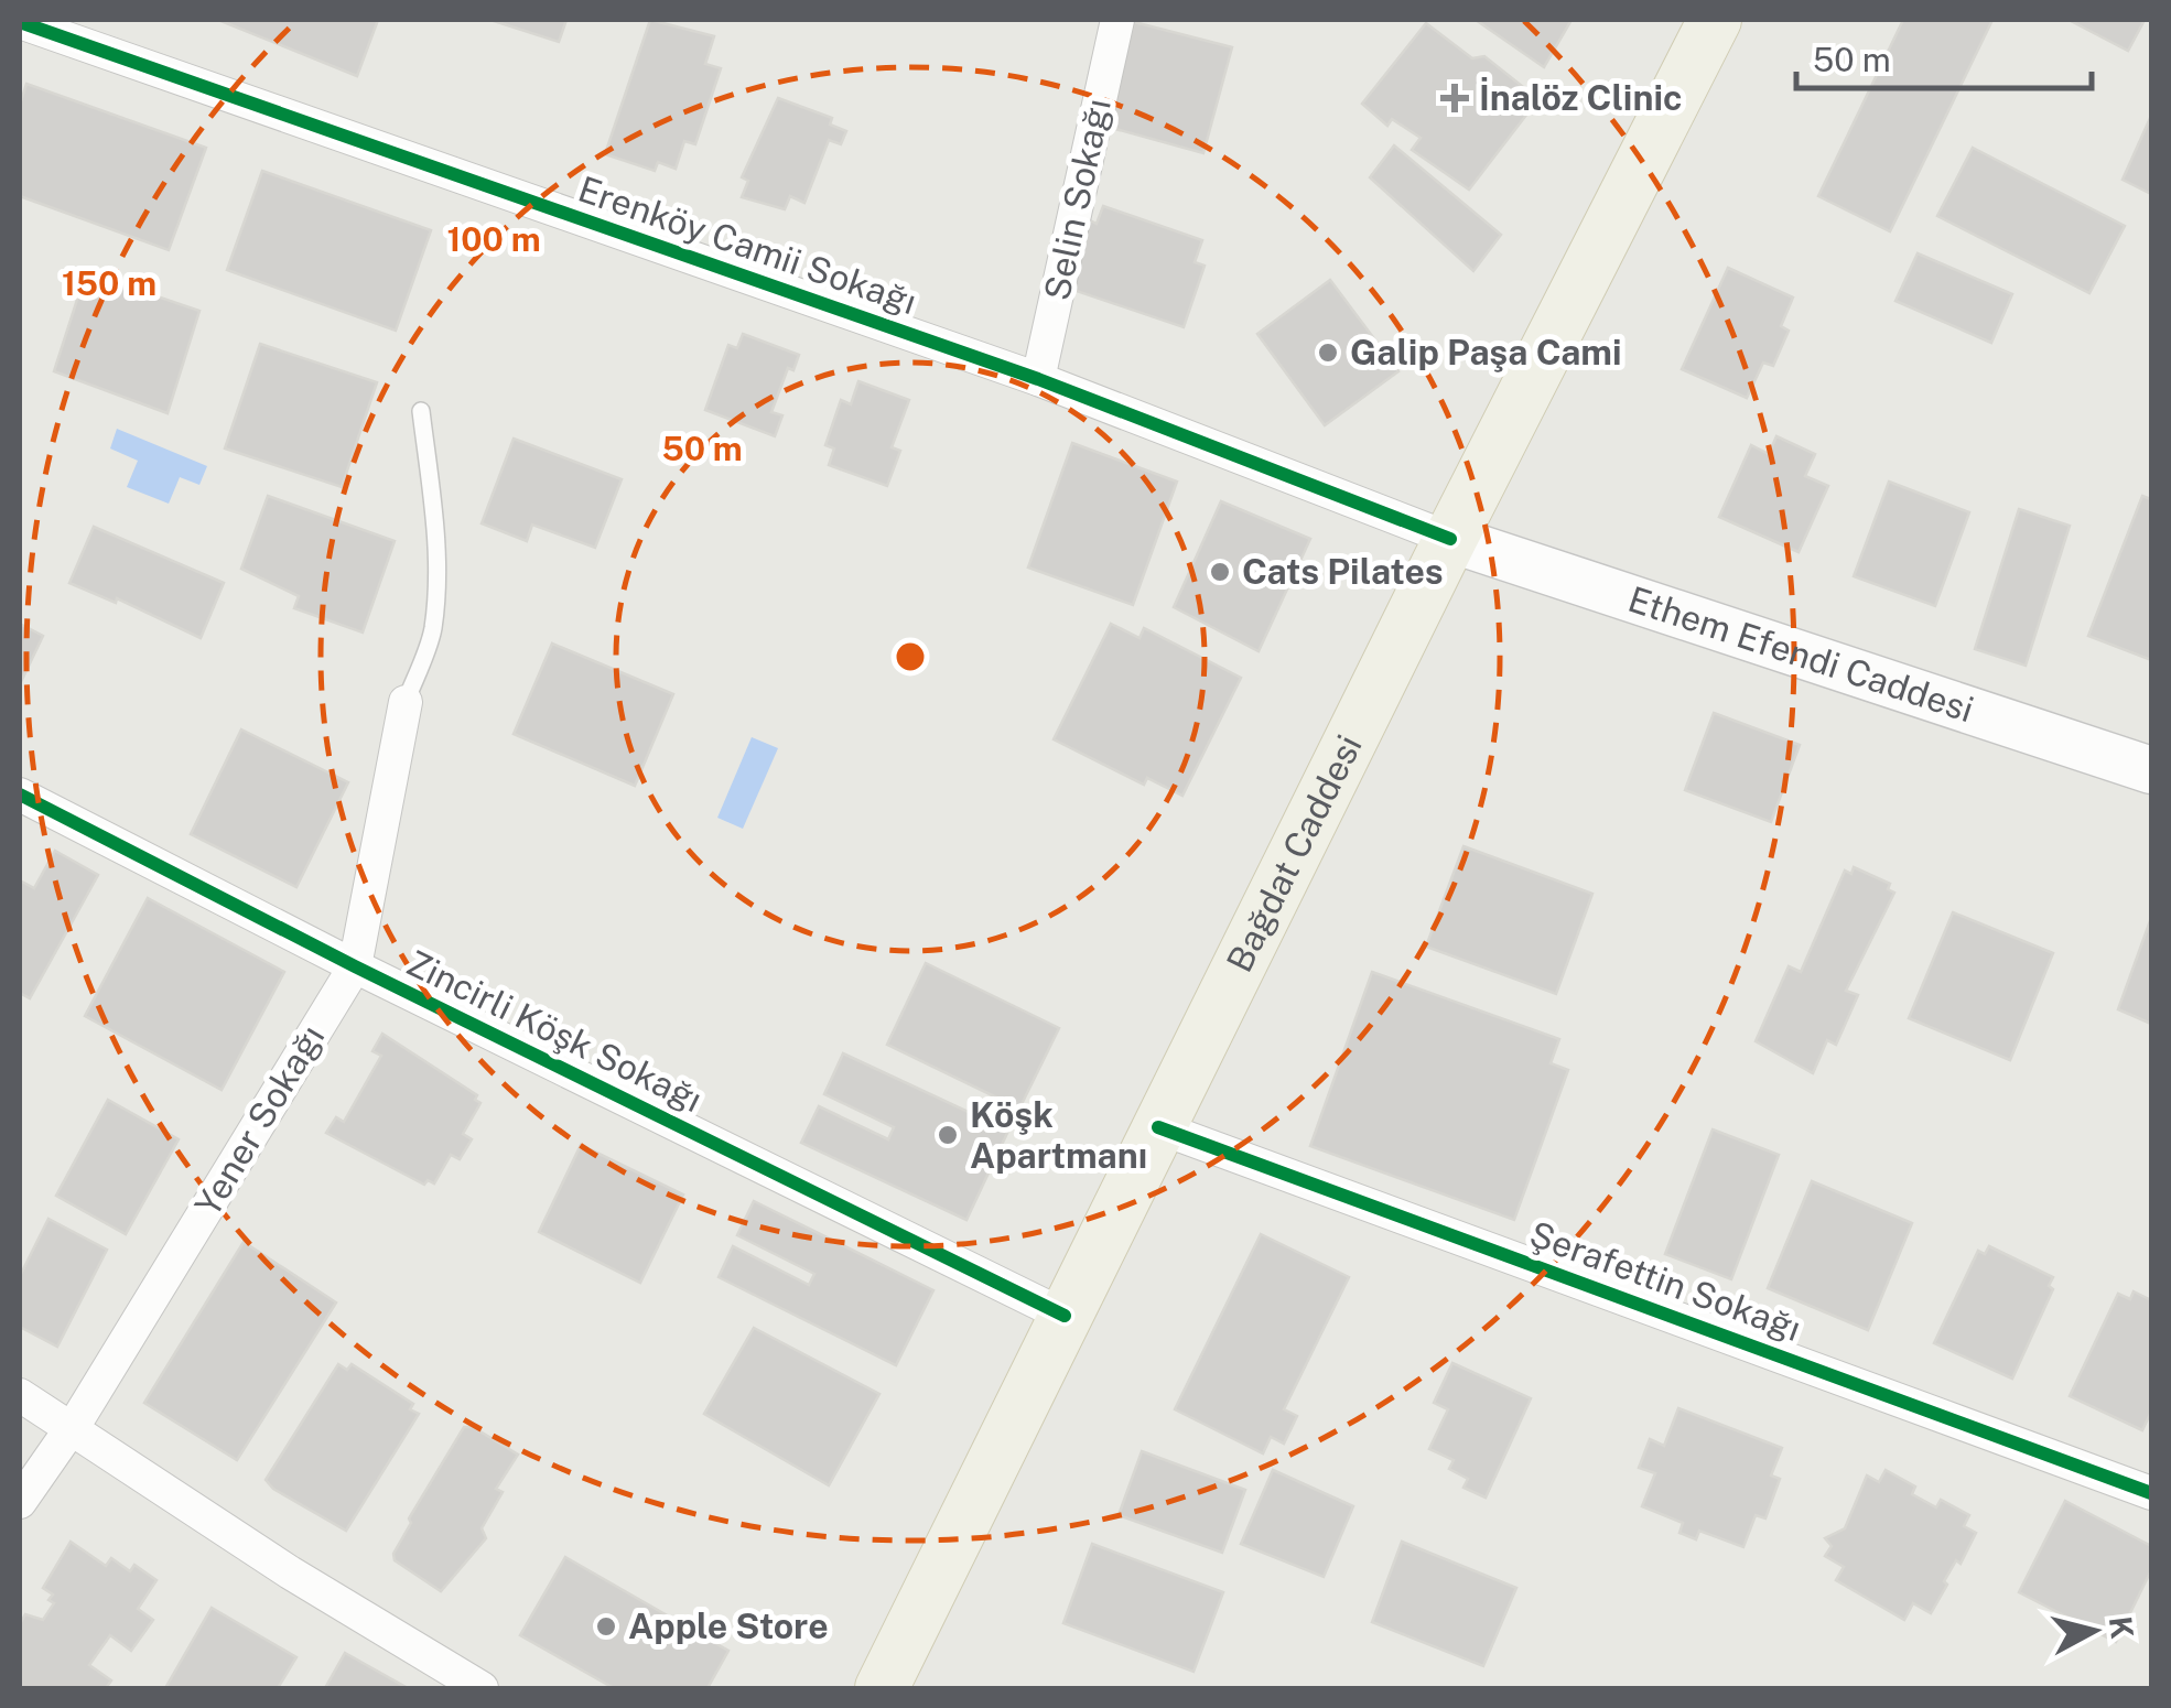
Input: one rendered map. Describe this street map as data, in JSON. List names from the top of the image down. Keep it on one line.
{"streets":{"main road":["Ethem Efendi Caddesi","Bağdat Caddesi"],"street":["Selin Sokağı","Erenköy Camii Sokağı","Zincirli Köşk Sokağı","Yener Sokağı","Şerafettin Sokağı"]},"crossings":[["Selin Sokağı","Erenköy Camii Sokağı"],["Erenköy Camii Sokağı","Ethem Efendi Caddesi"],["Erenköy Camii Sokağı","Bağdat Caddesi"],["Ethem Efendi Caddesi","Bağdat Caddesi"],["Bağdat Caddesi","Zincirli Köşk Sokağı"],["Bağdat Caddesi","Şerafettin Sokağı"],["Zincirli Köşk Sokağı","Yener Sokağı"]],"places":{"health":["İnalöz Clinic"],"other":["Galip Paşa Cami","Cats Pilates","Köşk Apartmanı","Apple Store"]},"scale_bar":"50 m","north":"right","rings":["100 m","150 m","50 m"]}
